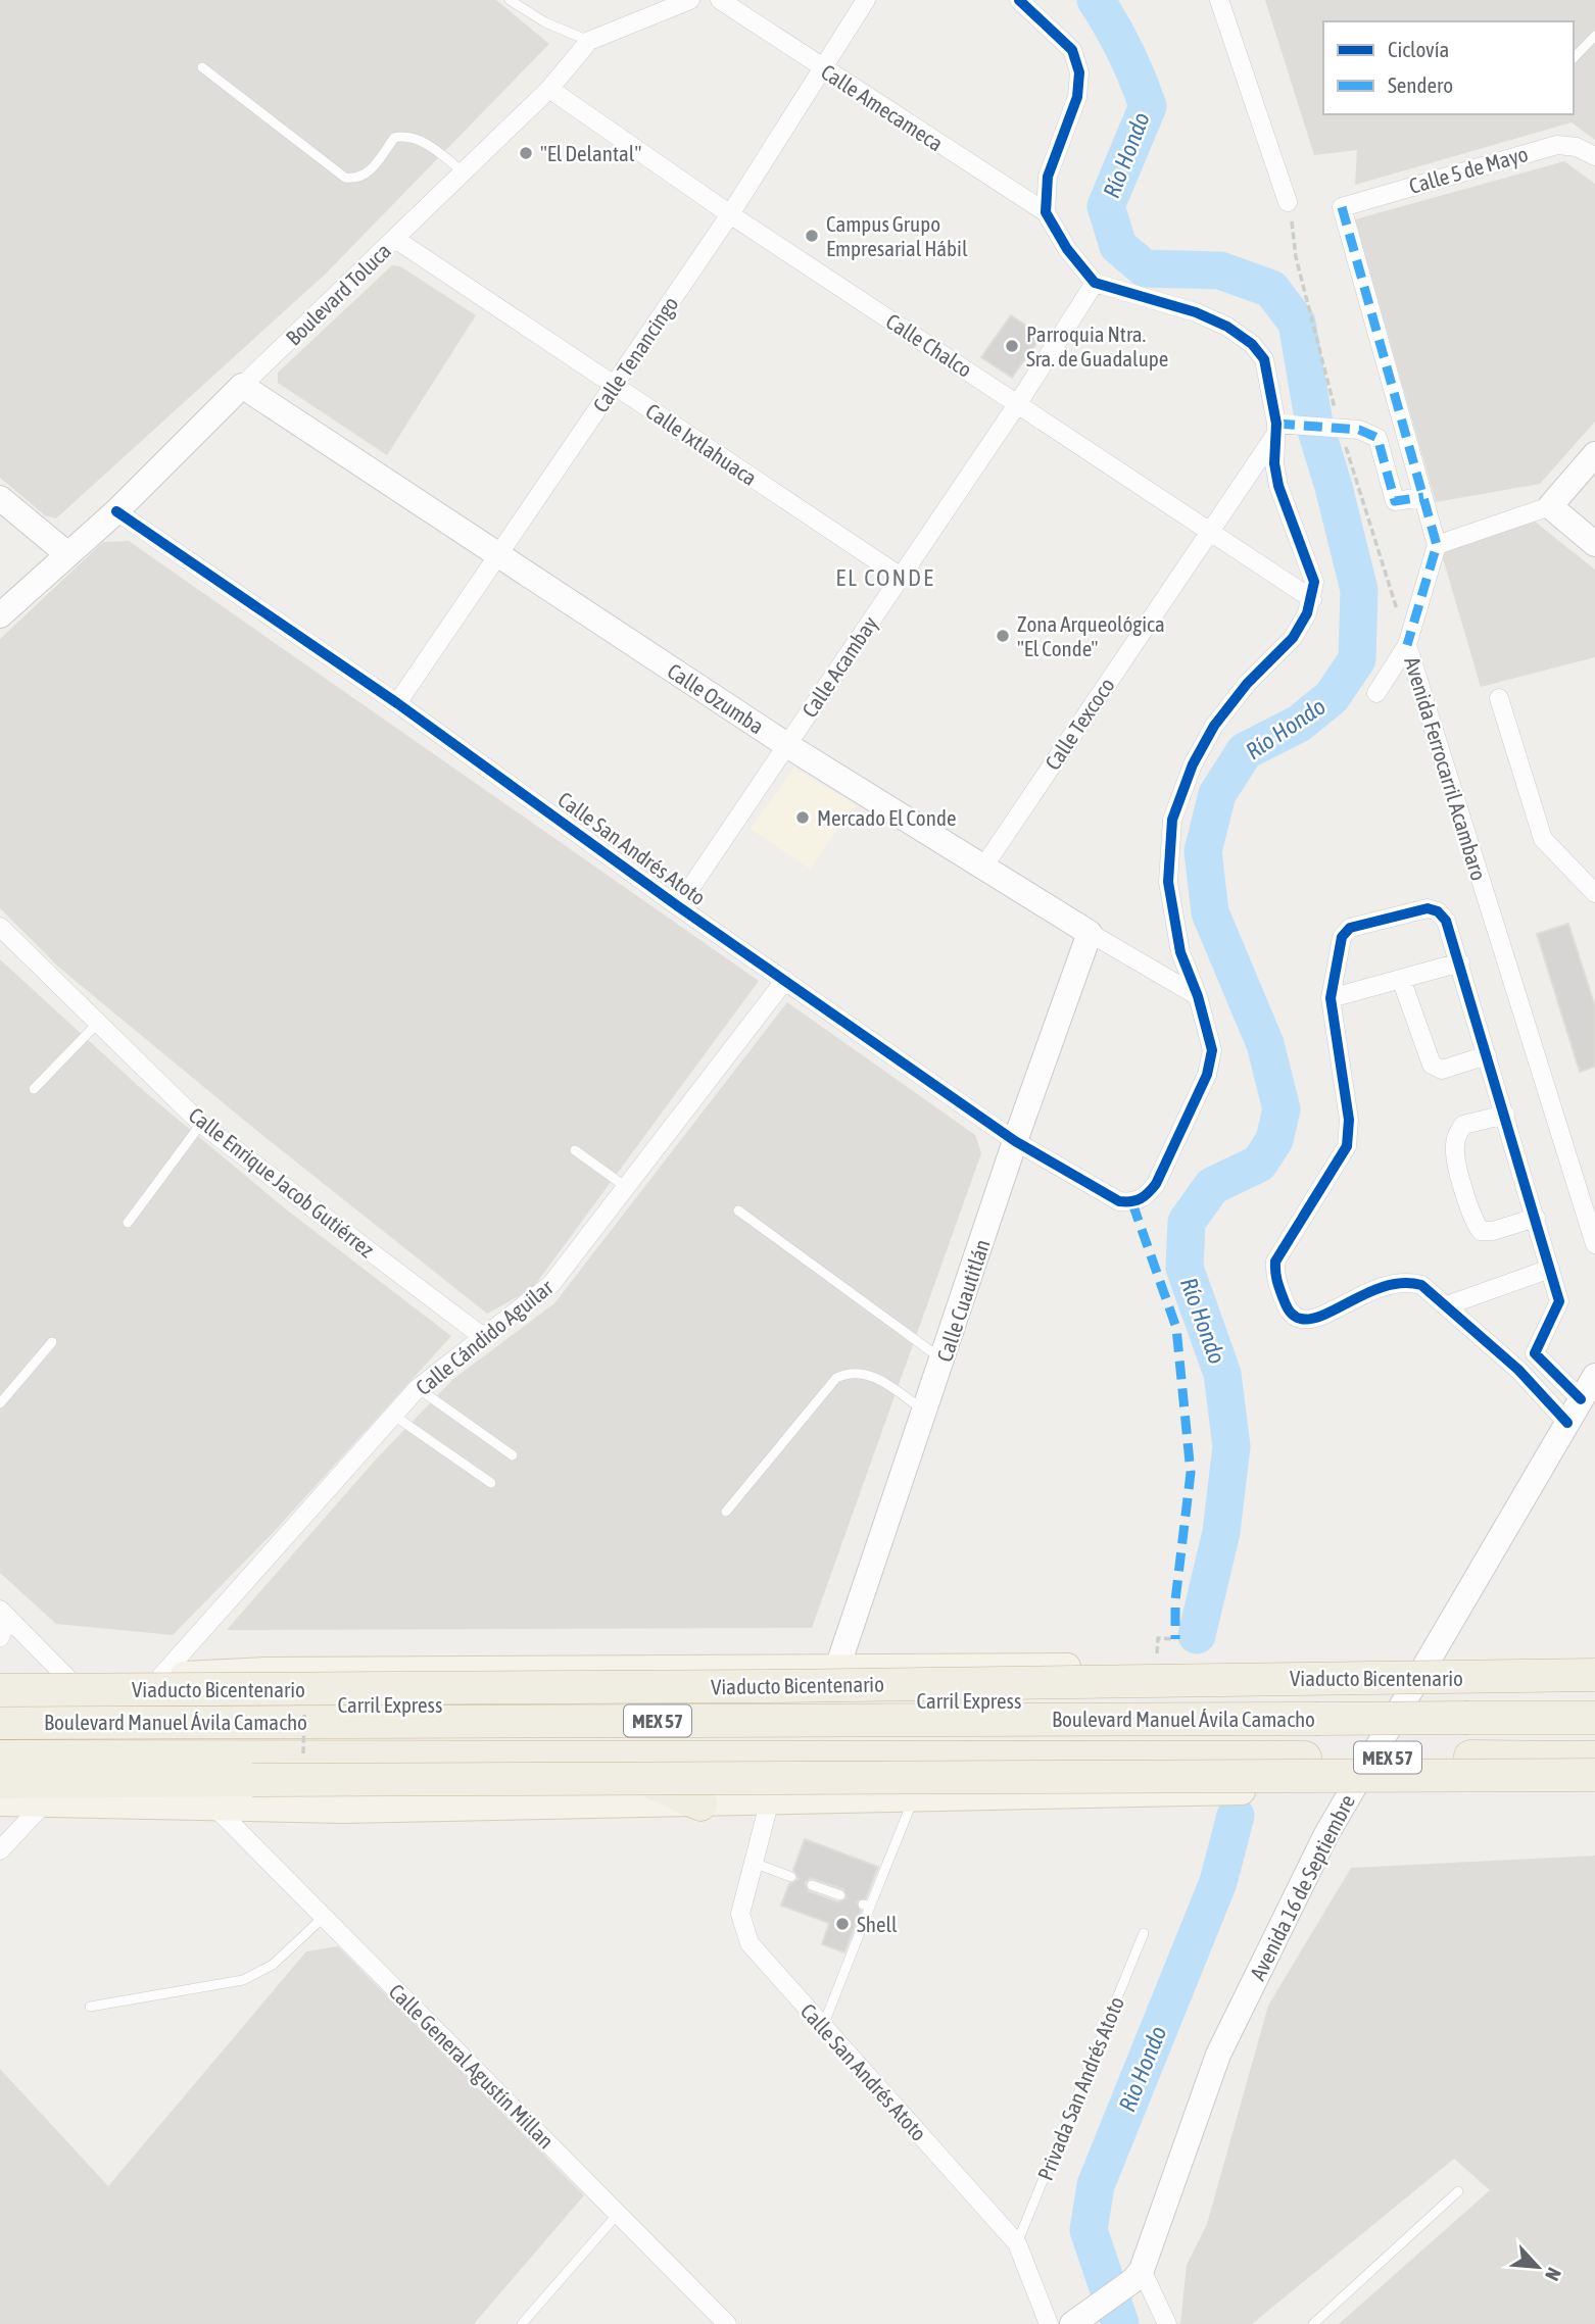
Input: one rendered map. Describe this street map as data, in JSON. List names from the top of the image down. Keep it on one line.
{"streets":{"highway":["Viaducto Bicentenario","Carril Express","Boulevard Manuel Ávila Camacho","MEX 57"],"street":["Calle Amecameca","Calle 5 de Mayo","Boulevard Toluca","Calle Chalco","Calle Tenancingo","Calle Ixtlahuaca","Calle Acambay","Calle Ozumba","Calle Texcoco","Avenida Ferrocarril Acambaro","Calle San Andrés Atoto","Calle Enrique Jacob Gutiérrez","Calle Cuautitlán","Calle Cándido Aguilar","Avenida 16 de Septiembre","Calle General Agustín Millan"],"lane":["Privada San Andrés Atoto"]},"crossings":[["Calle Amecameca","Calle Tenancingo"],["Boulevard Toluca","Calle Chalco"],["Boulevard Toluca","Calle Ixtlahuaca"],["Boulevard Toluca","Calle Ozumba"],["Boulevard Toluca","Calle San Andrés Atoto"],["Calle Chalco","Calle Tenancingo"],["Calle Chalco","Calle Acambay"],["Calle Chalco","Calle Texcoco"],["Calle Tenancingo","Calle Ixtlahuaca"],["Calle Tenancingo","Calle Ozumba"],["Calle Tenancingo","Calle San Andrés Atoto"],["Calle Ixtlahuaca","Calle Acambay"],["Calle Acambay","Calle Ozumba"],["Calle Acambay","Calle San Andrés Atoto"],["Calle Ozumba","Calle Texcoco"],["Calle Ozumba","Calle San Andrés Atoto"],["Calle Ozumba","Calle Cuautitlán"],["Calle San Andrés Atoto","Calle Cuautitlán"],["Calle San Andrés Atoto","Calle Cándido Aguilar"],["Calle San Andrés Atoto","Privada San Andrés Atoto"],["Calle Enrique Jacob Gutiérrez","Calle Cándido Aguilar"],["Viaducto Bicentenario","Carril Express"]],"districts":["EL CONDE"],"water":["Río Hondo","Rio Hondo"],"places":["\"El Delantal\"","Campus Grupo Empresarial Hábil","Parroquia Ntra. Sra. de Guadalupe","Zona Arqueológica \"El Conde\"","Mercado El Conde","Shell"],"legend":["Ciclovía","Sendero"],"north":"bottom right"}
